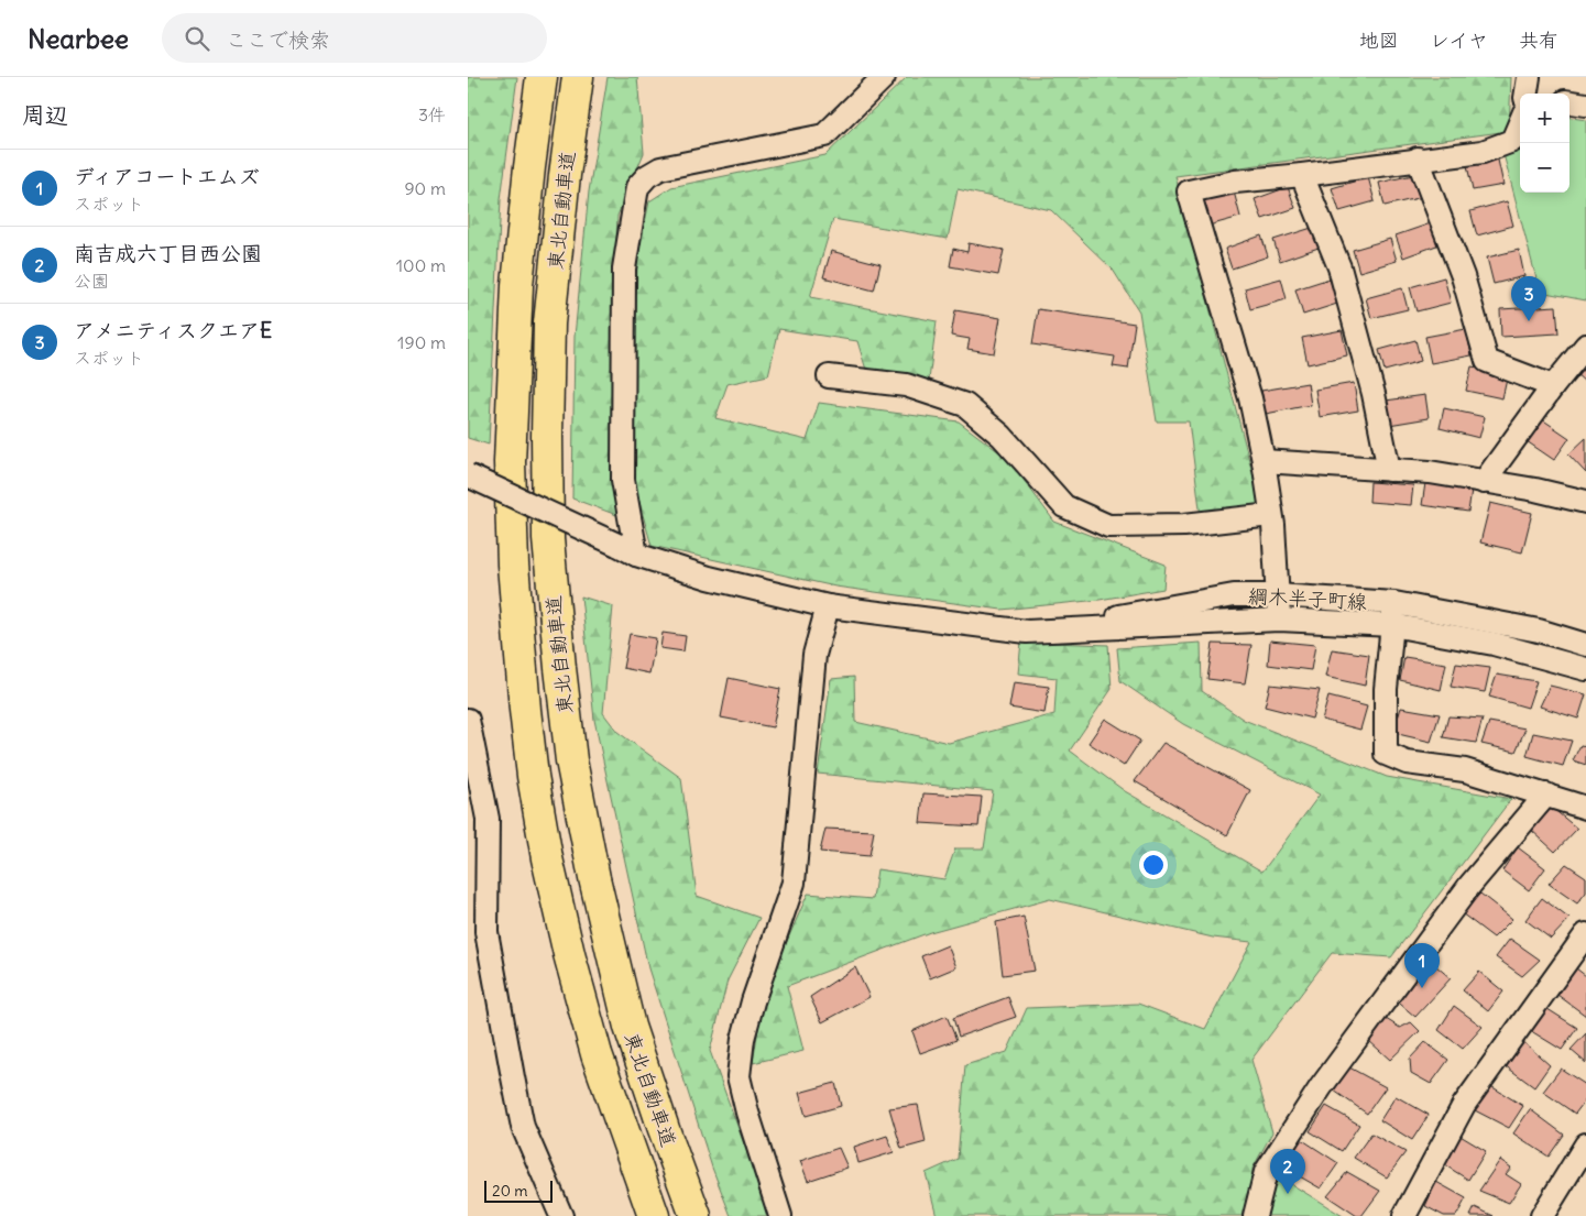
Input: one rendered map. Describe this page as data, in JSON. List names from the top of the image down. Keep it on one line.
{"streets":{"highway":["東北自動車道"],"street":["綱木半子町線"]},"scale_bar":"20 m","page":{"header":"Nearbee","search":"ここで検索","nav":["地図","レイヤ","共有"],"heading":["周辺","3件"],"map_buttons":["+","−"],"list":[{"mark":"1","name":"ディアコートエムズ","note":"スポット","value":"90 m"},{"mark":"2","name":"南吉成六丁目西公園","note":"公園","value":"100 m"},{"mark":"3","name":"アメニティスクエアE","note":"スポット","value":"190 m"}],"pins":["3","1","2"],"scale":"20 m"}}
